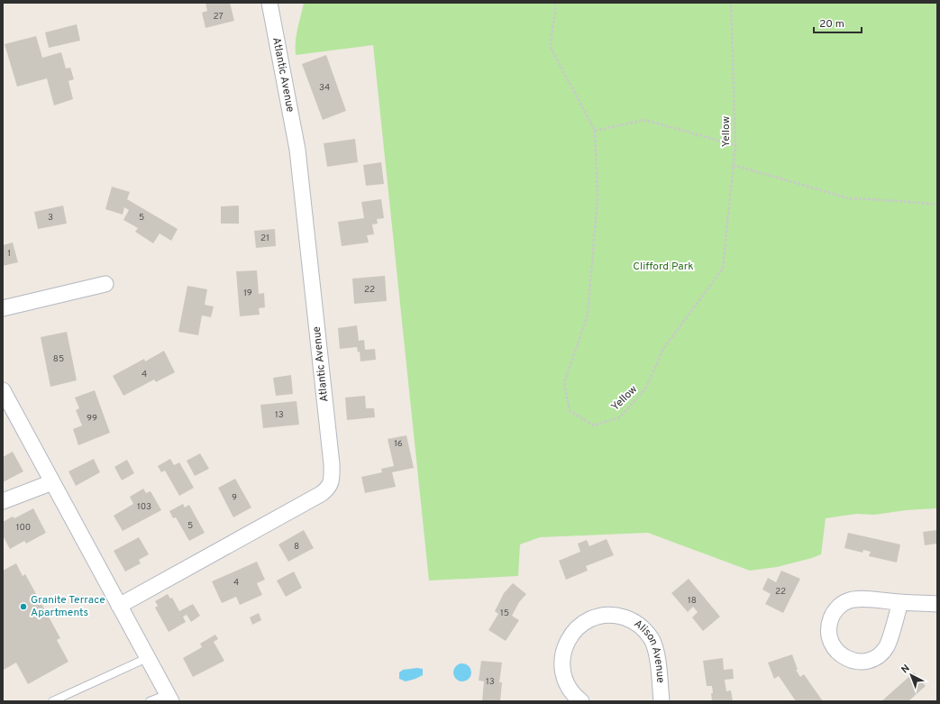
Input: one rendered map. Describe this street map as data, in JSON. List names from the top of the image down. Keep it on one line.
{"streets":{"street":["Atlantic Avenue","Alison Avenue"],"path":["Yellow"]},"parks":["Clifford Park"],"places":["Granite Terrace Apartments"],"house_numbers":["27","34","3","5","21","1","22","19","85","4","13","99","16","9","103","5","100","8","4","22","18","15","13"],"scale_bar":"20 m","north":"top left"}
